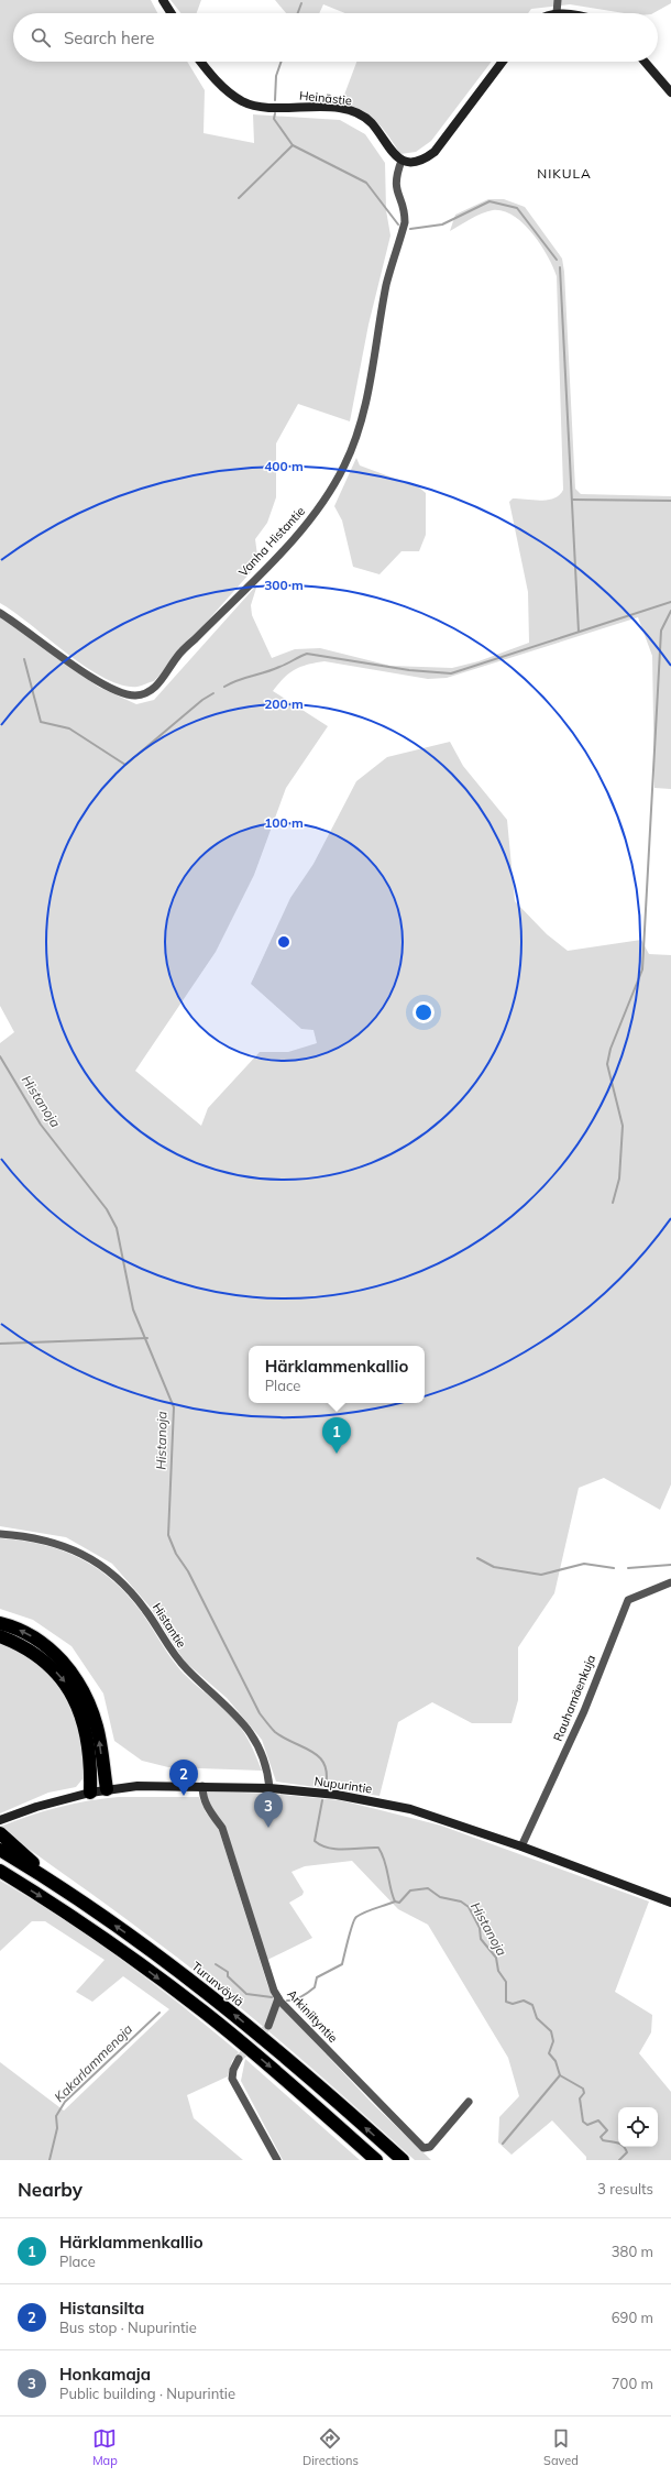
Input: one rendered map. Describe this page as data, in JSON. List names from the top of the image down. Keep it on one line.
{"streets":{"highway":["Turunväylä"],"main road":["Heinästie","Nupurintie"],"street":["Vanha Histantie","Histantie","Rauhamäenkuja","Arkiniityntie"]},"crossings":[["Heinästie","Vanha Histantie"],["Histantie","Nupurintie"],["Rauhamäenkuja","Nupurintie"],["Nupurintie","Arkiniityntie"]],"districts":["NIKULA"],"water":["Histanoja","Kakarlammenoja"],"page":{"search":"Search here","popup":["Härklammenkallio","Place"],"pins":["1","2","3"],"heading":["Nearby","3 results"],"list":[{"mark":"1","name":"Härklammenkallio","note":"Place","value":"380 m"},{"mark":"2","name":"Histansilta","note":"Bus stop · Nupurintie","value":"690 m"},{"mark":"3","name":"Honkamaja","note":"Public building · Nupurintie","value":"700 m"}],"nav":["Map","Directions","Saved"]},"rings":["400 m","300 m","200 m","100 m"]}
